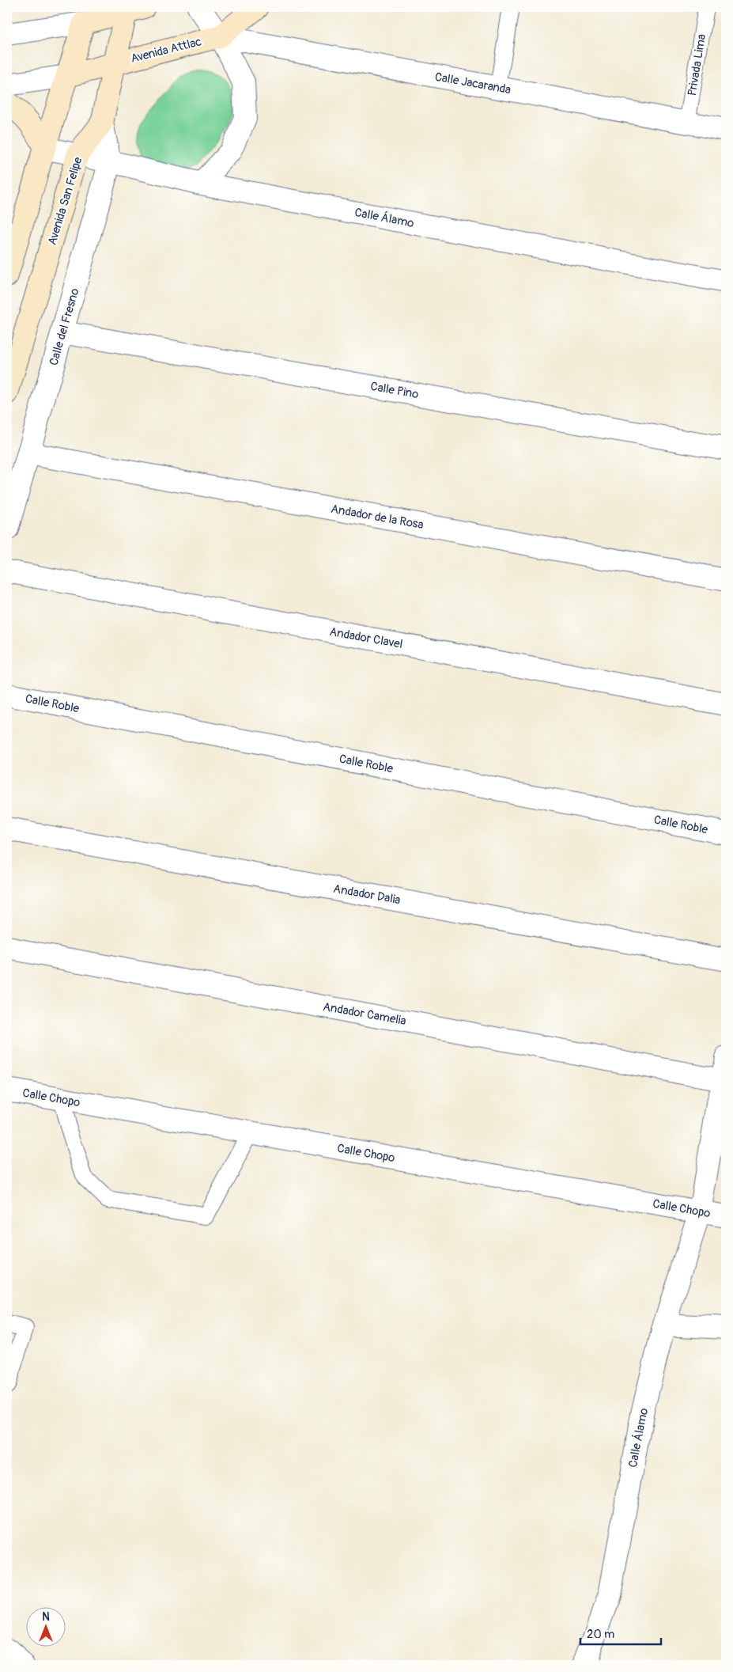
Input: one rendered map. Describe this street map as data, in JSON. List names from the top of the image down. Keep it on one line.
{"streets":{"main road":["Avenida Attlac","Avenida San Felipe"],"street":["Calle Jacaranda","Calle Álamo","Calle del Fresno","Calle Pino","Andador de la Rosa","Andador Clavel","Calle Roble","Andador Dalia","Andador Camelia","Calle Chopo"],"lane":["Privada Lima"]},"crossings":[["Avenida Attlac","Calle Jacaranda"],["Avenida Attlac","Avenida San Felipe"],["Privada Lima","Calle Jacaranda"],["Avenida San Felipe","Calle Álamo"],["Avenida San Felipe","Calle del Fresno"],["Calle Álamo","Calle del Fresno"],["Calle Álamo","Andador Camelia"],["Calle Álamo","Calle Chopo"],["Calle del Fresno","Calle Pino"],["Calle del Fresno","Andador de la Rosa"]],"scale_bar":"20 m","north":"top"}
